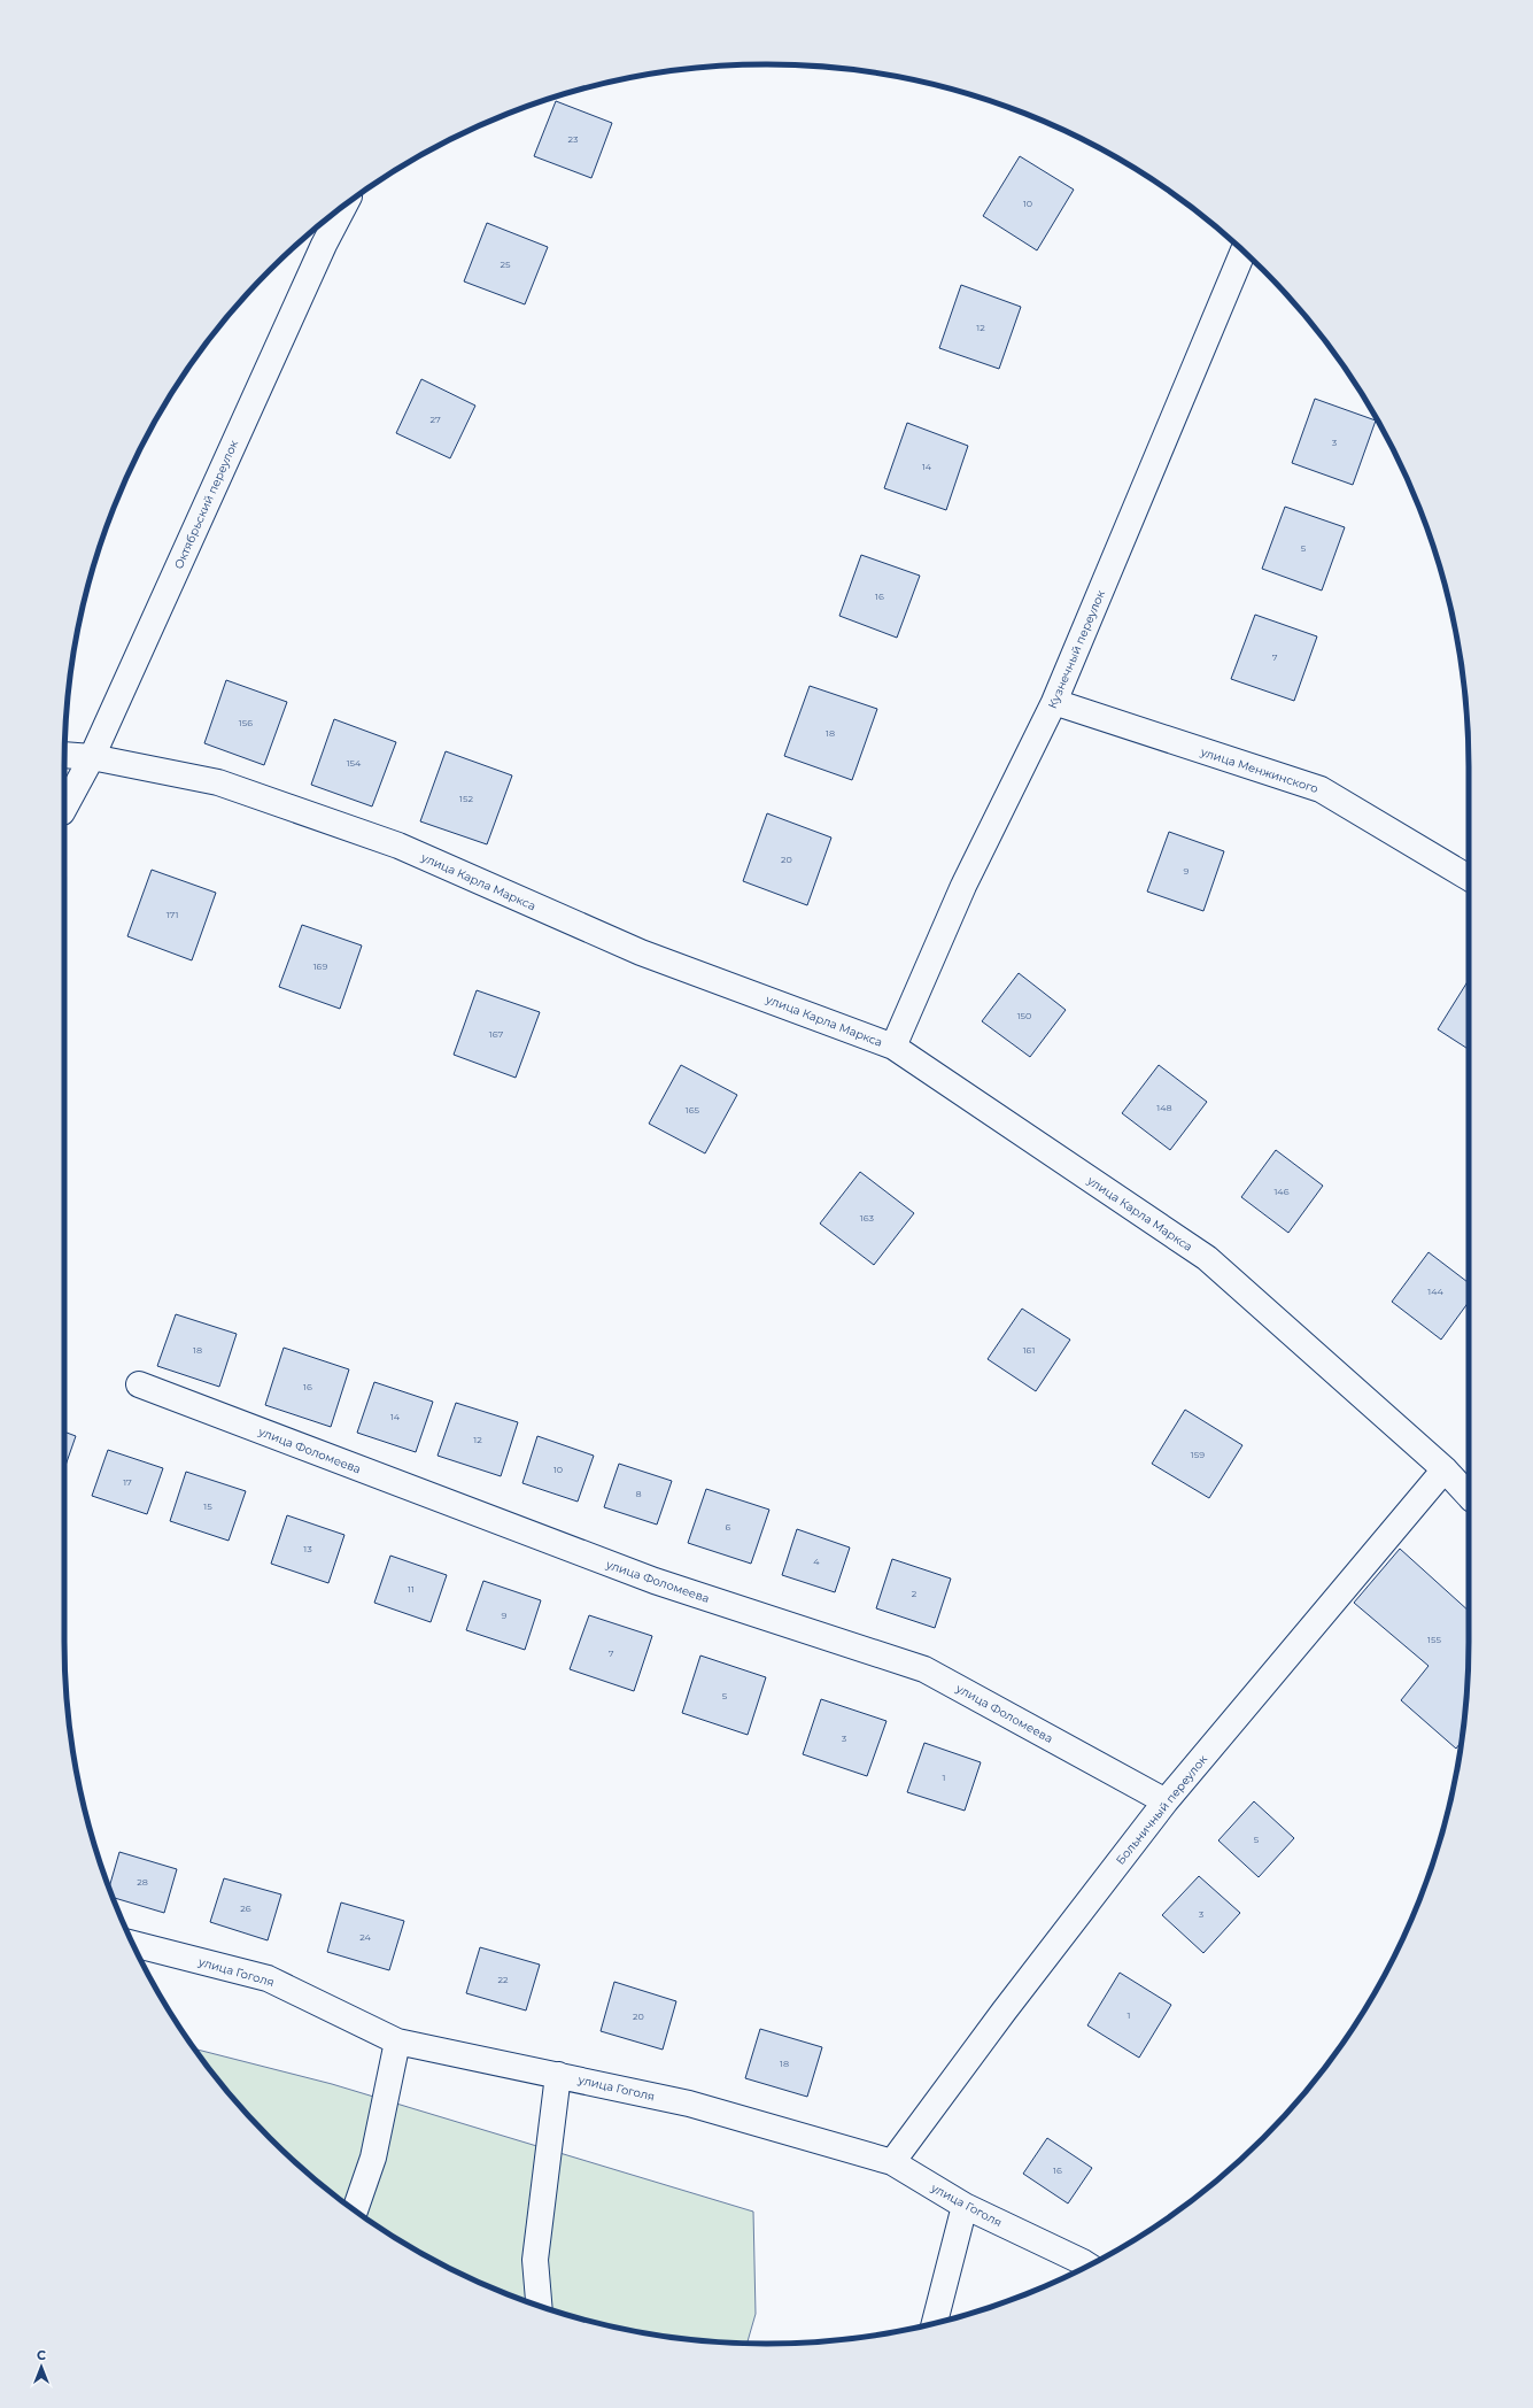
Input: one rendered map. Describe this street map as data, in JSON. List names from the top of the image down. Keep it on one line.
{"streets":{"street":["Октябрьский переулок","Кузнечный переулок","улица Менжинского","улица Карла Маркса","улица Фоломеева","Больничный переулок","улица Гоголя"]},"crossings":[["Октябрьский переулок","улица Карла Маркса"],["Кузнечный переулок","улица Менжинского"],["Кузнечный переулок","улица Карла Маркса"],["улица Карла Маркса","Больничный переулок"],["улица Фоломеева","Больничный переулок"],["Больничный переулок","улица Гоголя"]],"house_numbers":["23","10","25","12","27","3","14","5","16","7","156","18","154","152","20","9","171","169","150","167","148","165","146","163","144","18","161","16","14","12","159","10","17","8","15","6","13","4","11","2","9","155","7","5","3","1","5","28","26","3","24","22","1","20","18","16"],"north":"top"}
